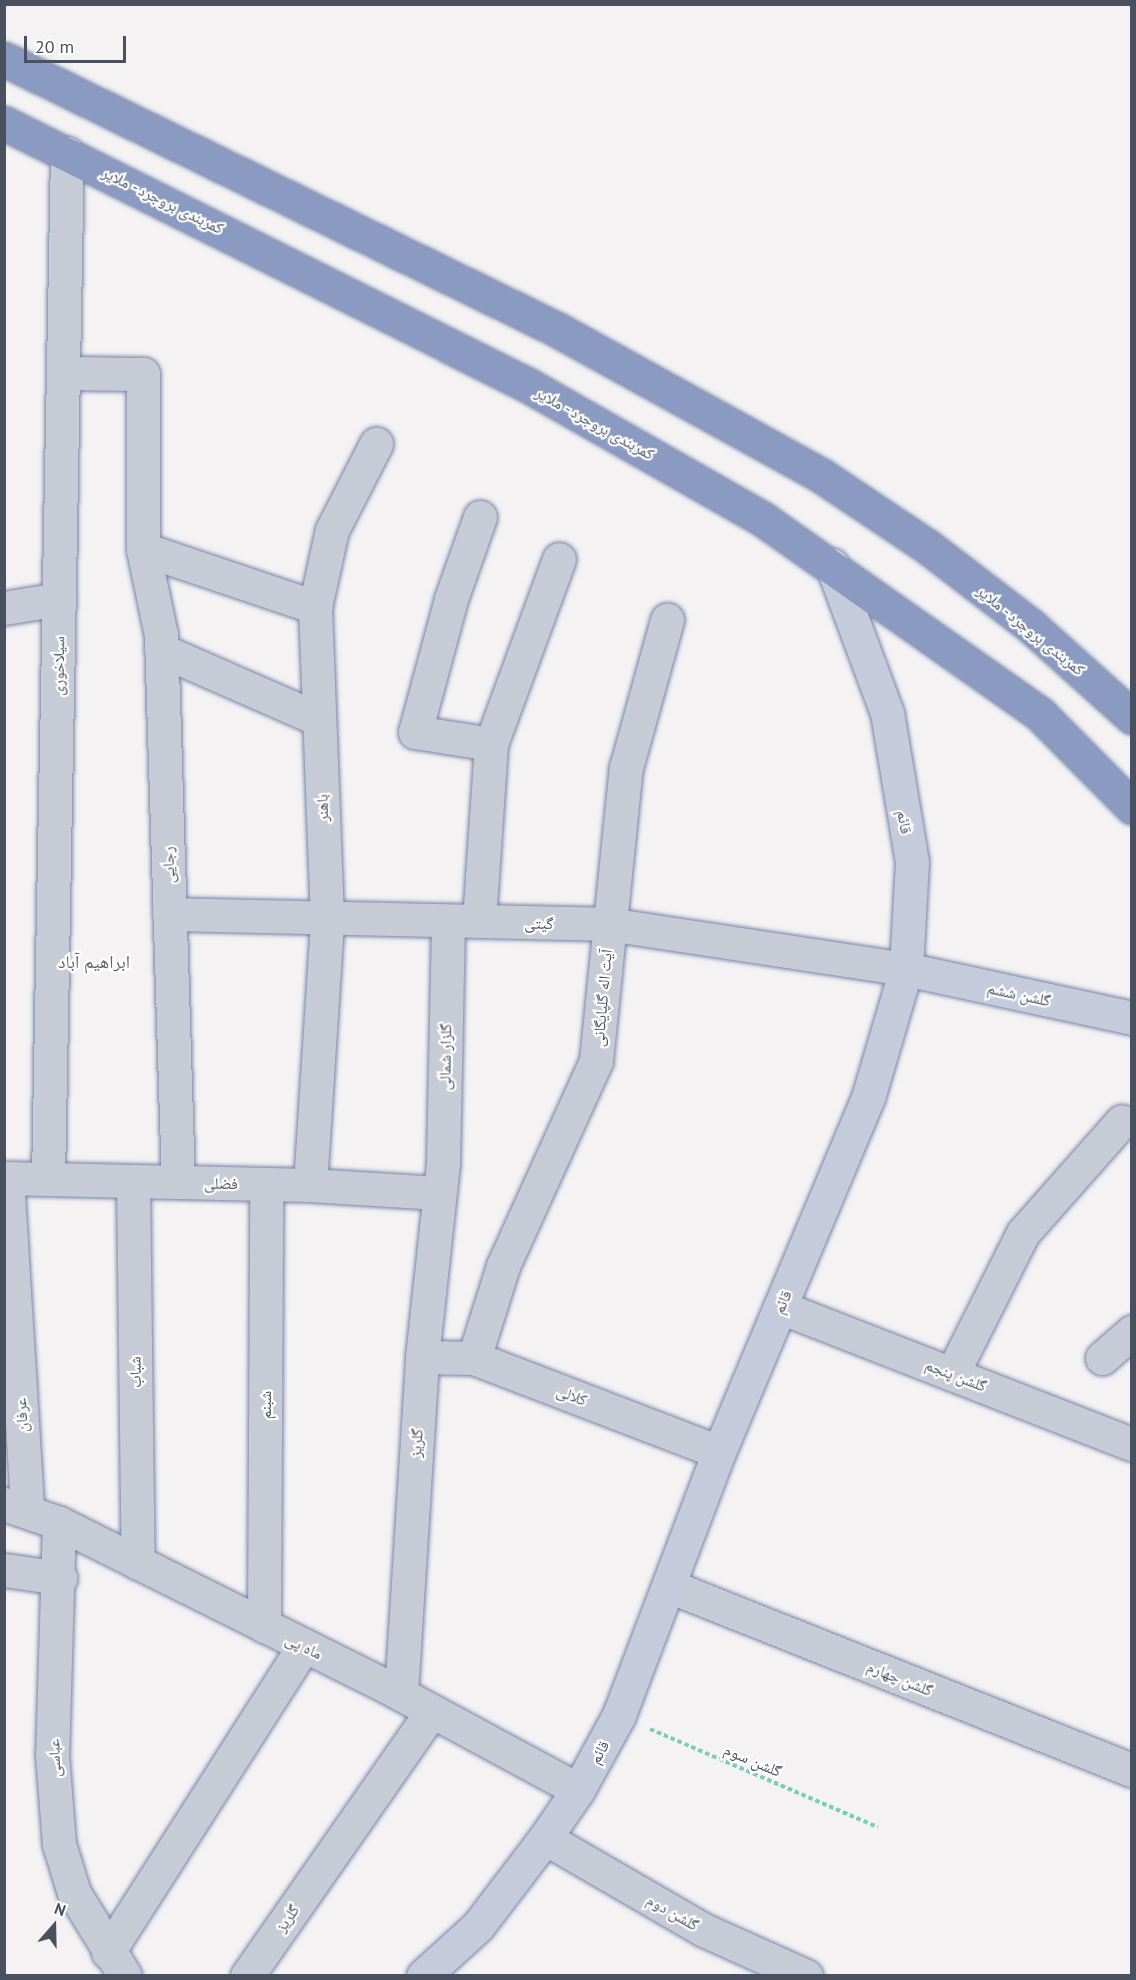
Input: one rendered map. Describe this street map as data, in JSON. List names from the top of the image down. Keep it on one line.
{"streets":{"highway":["کمربندی بروجرد - ملایر"],"street":["سیلاخوری","باهنر","قائم","رجایی","گیتی","گلشن ششم","آیت اله گلپایگانی","گلزار شمالی","فضلی","شباب","گلشن پنجم","کلالی","شبنم","عرفان","گلریز","ماه پی","گلشن چهارم","عباسی","گلشن دوم"],"path":["گلشن سوم"]},"crossings":[["کمربندی بروجرد - ملایر","سیلاخوری"],["کمربندی بروجرد - ملایر","قائم"],["سیلاخوری","رجایی"],["سیلاخوری","فضلی"],["باهنر","گیتی"],["باهنر","فضلی"],["قائم","گیتی"],["قائم","گلشن ششم"],["قائم","گلشن پنجم"],["قائم","کلالی"],["قائم","ماه پی"],["قائم","گلشن چهارم"],["قائم","گلشن سوم"],["قائم","گلشن دوم"],["رجایی","گیتی"],["رجایی","فضلی"],["گیتی","گلشن ششم"],["گیتی","آیت اله گلپایگانی"],["گیتی","گلزار شمالی"],["آیت اله گلپایگانی","کلالی"],["گلزار شمالی","فضلی"],["گلزار شمالی","گلریز"],["فضلی","شباب"],["فضلی","شبنم"],["فضلی","عرفان"],["فضلی","گلریز"],["شباب","ماه پی"],["کلالی","گلریز"],["شبنم","ماه پی"],["عرفان","ماه پی"],["گلریز","ماه پی"],["ماه پی","عباسی"]],"districts":["ابراهیم آباد"],"scale_bar":"20 m","north":"top"}
